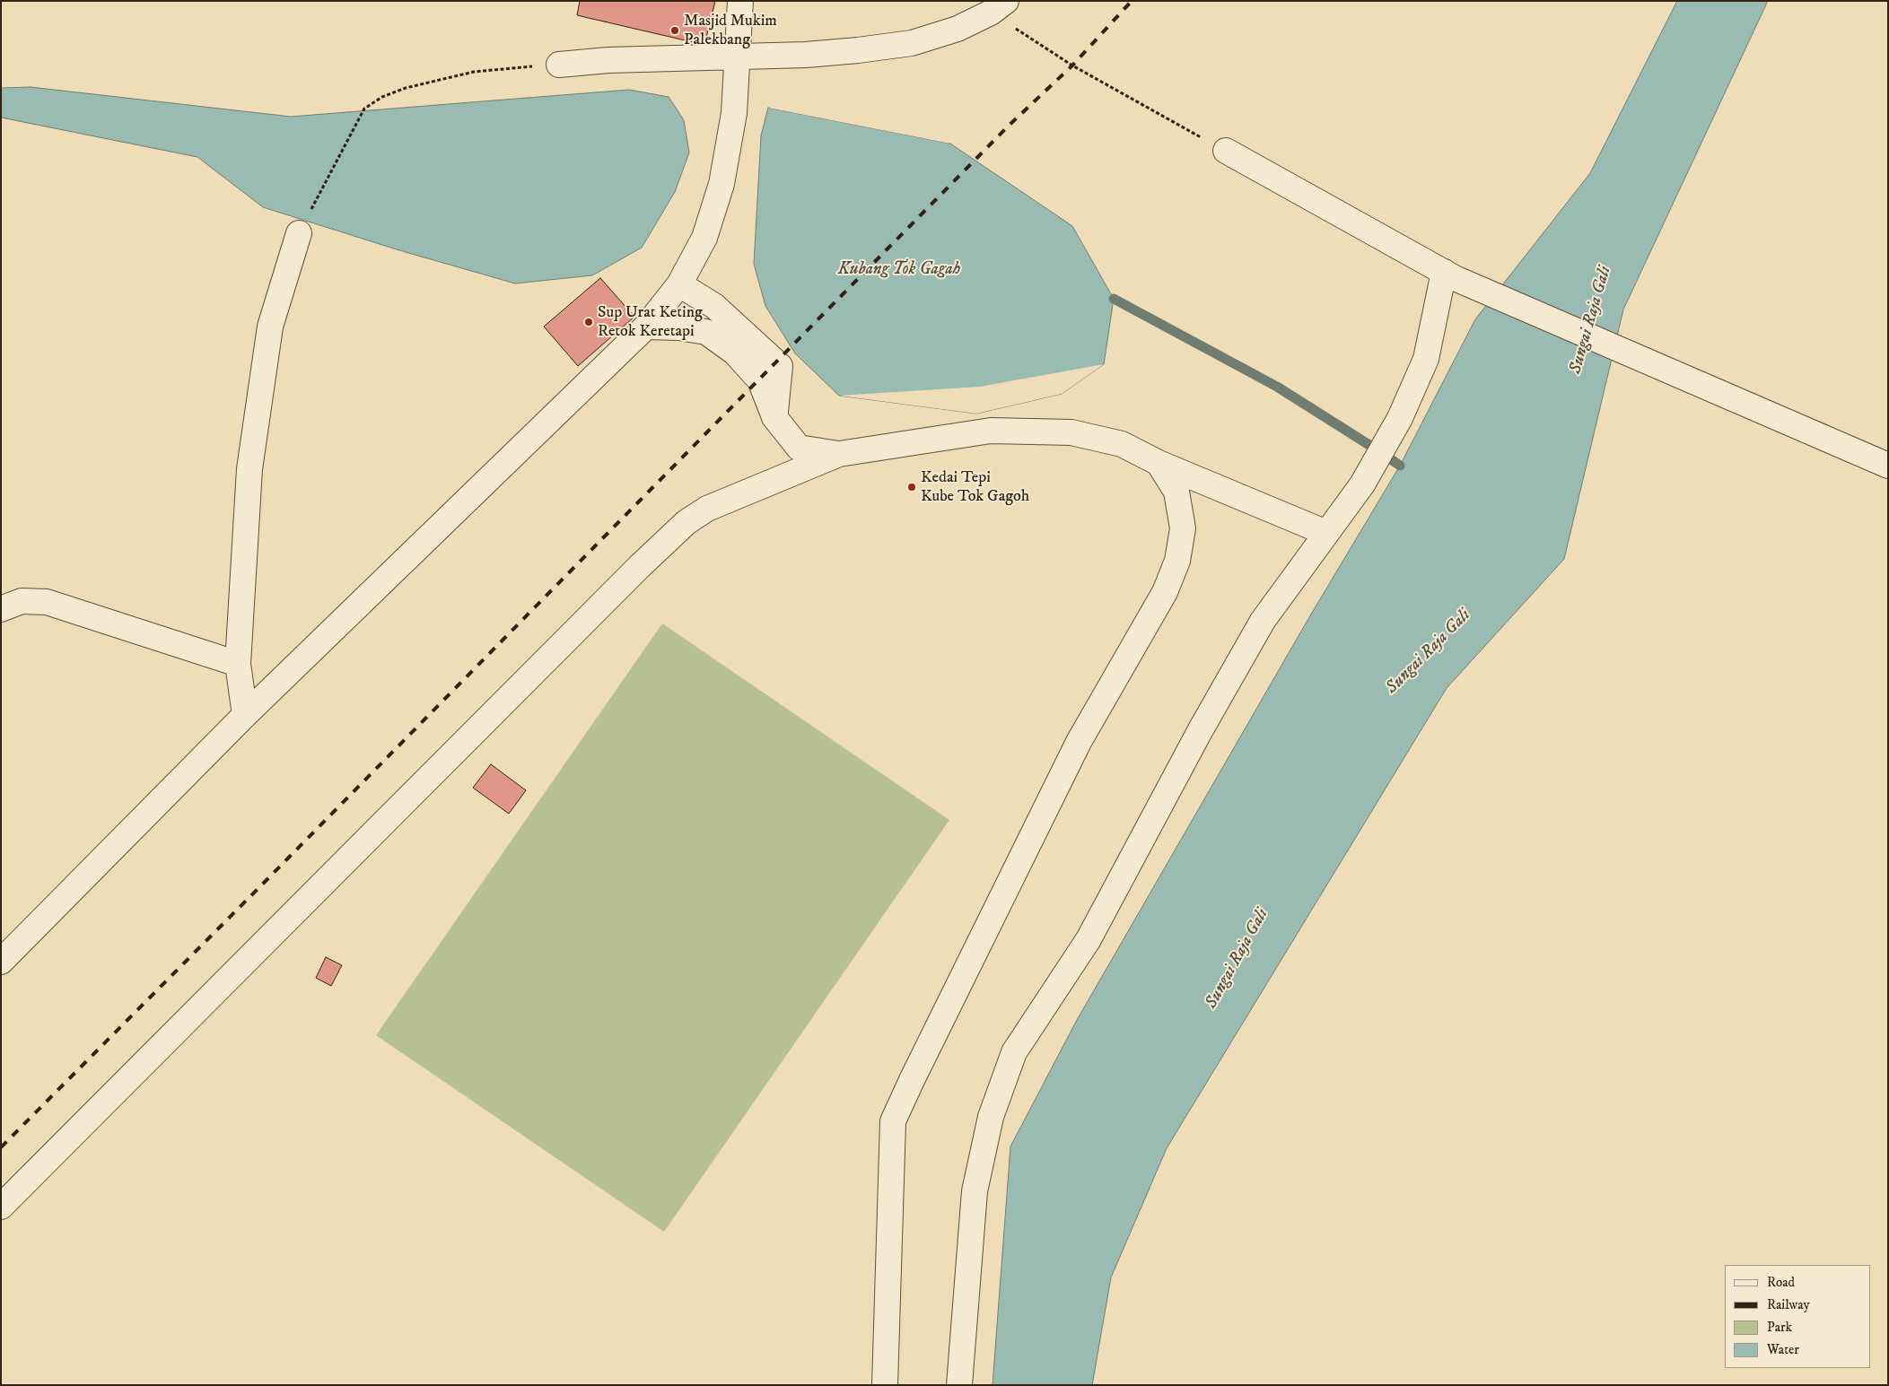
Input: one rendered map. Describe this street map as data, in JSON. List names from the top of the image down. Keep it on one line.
{"water":["Kubang Tok Gagah","Sungai Raja Gali"],"places":["Masjid Mukim Palekbang","Sup Urat Keting Retok Keretapi","Kedai Tepi Kube Tok Gagoh"],"legend":["Road","Railway","Park","Water"]}
